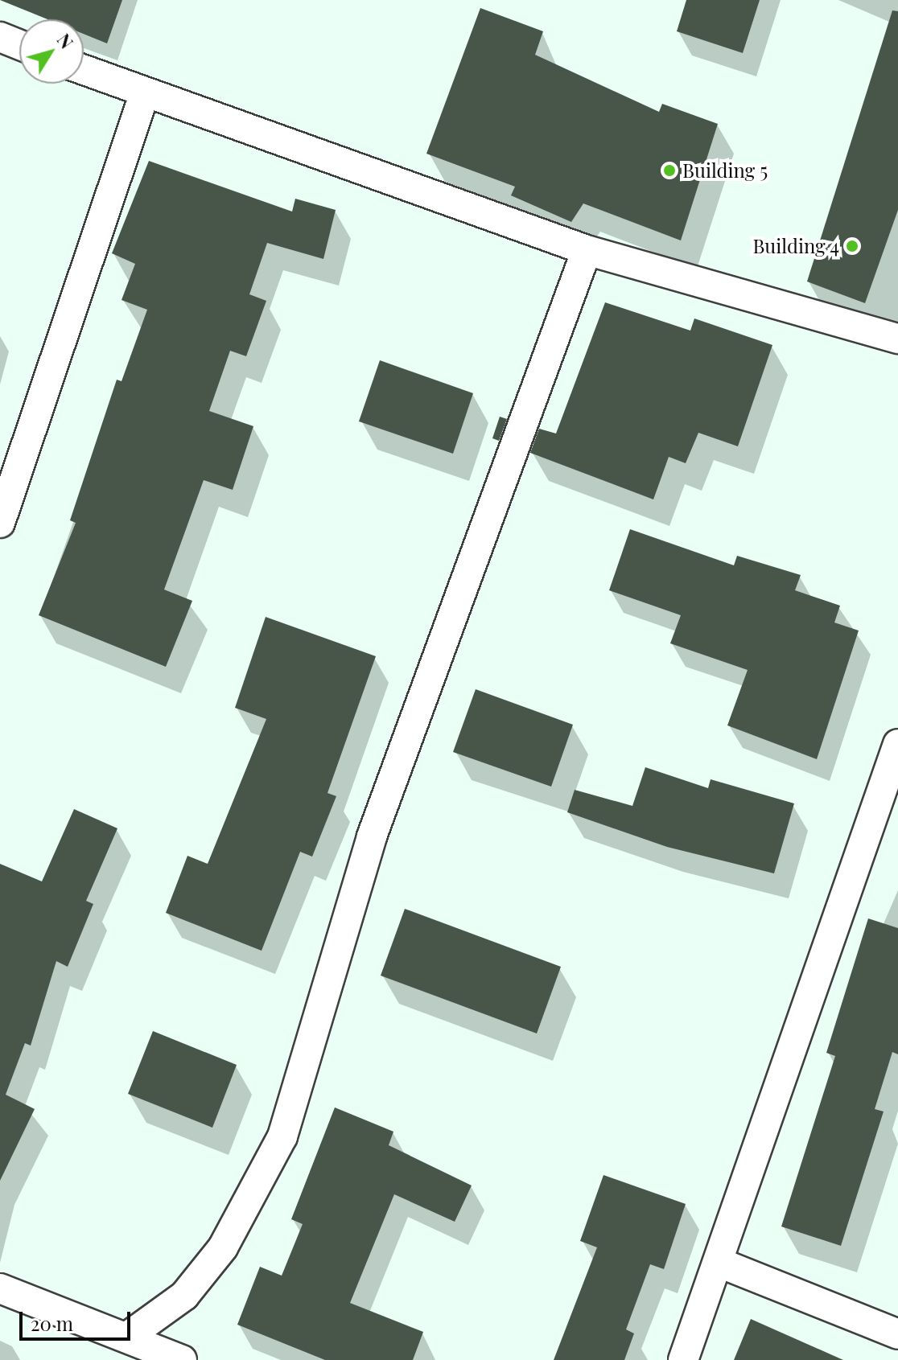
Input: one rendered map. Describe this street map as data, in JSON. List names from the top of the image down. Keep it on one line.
{"places":["Building 5","Building 4"],"scale_bar":"20 m","north":"top right"}
